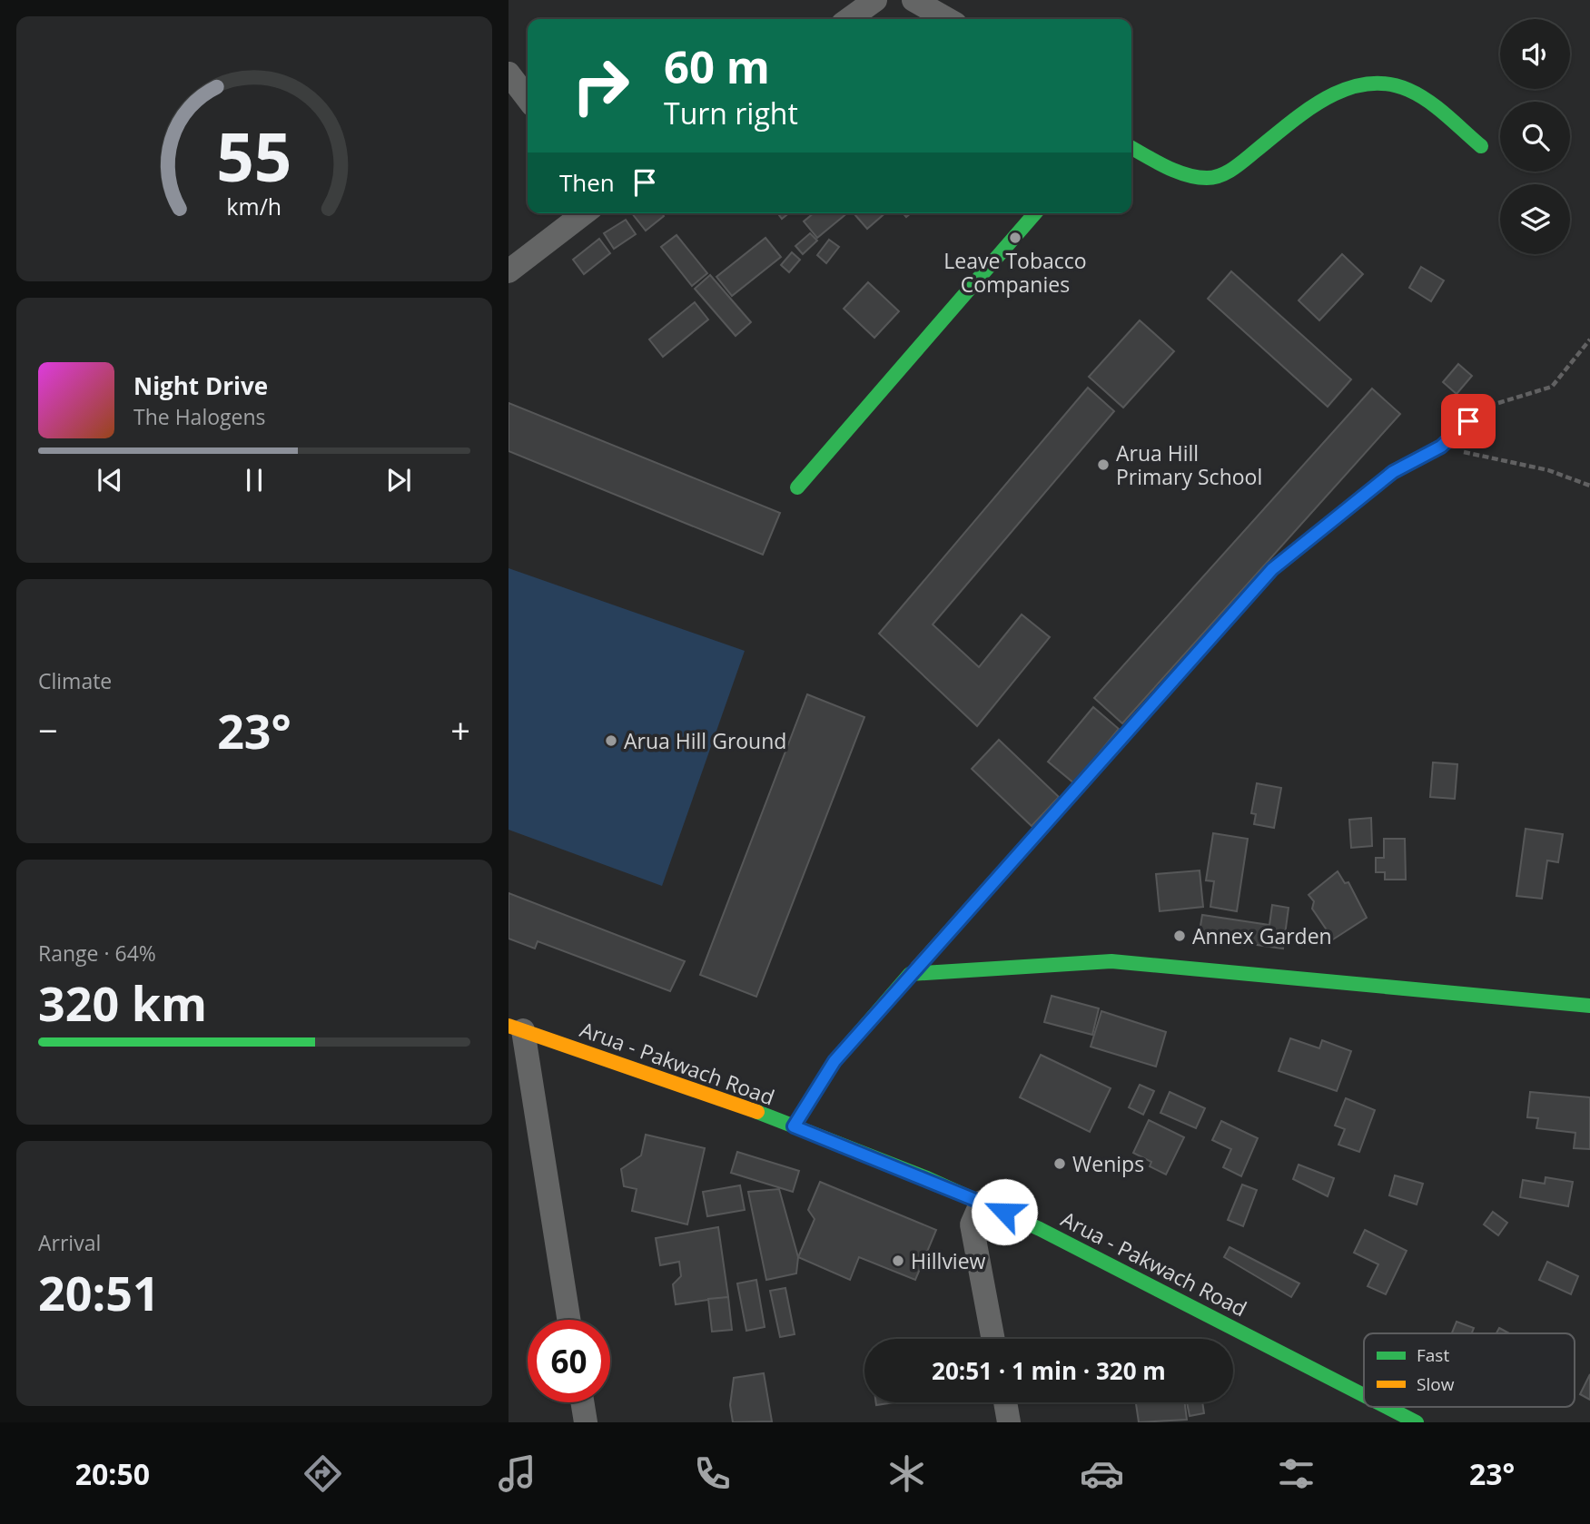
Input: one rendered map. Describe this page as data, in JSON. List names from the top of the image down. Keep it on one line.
{"streets":{"street":["Arua - Pakwach Road"]},"places":["Leave Tobacco Companies","Arua Hill Primary School","Arua Hill Ground","Annex Garden","Wenips","Hillview"],"legend":["Fast","Slow"],"page":{"turn":["60 m","Turn right"],"then":"Then","song":["Night Drive","The Halogens"],"tile":["Climate",["Range · 64%","320 km"],["Arrival","20:51"]],"heat":["−","23°","+"],"limit":"60","trip":"20:51 · 1 min · 320 m","tabs":["20:50","23°"],"gauge":["55","km/h"]}}
